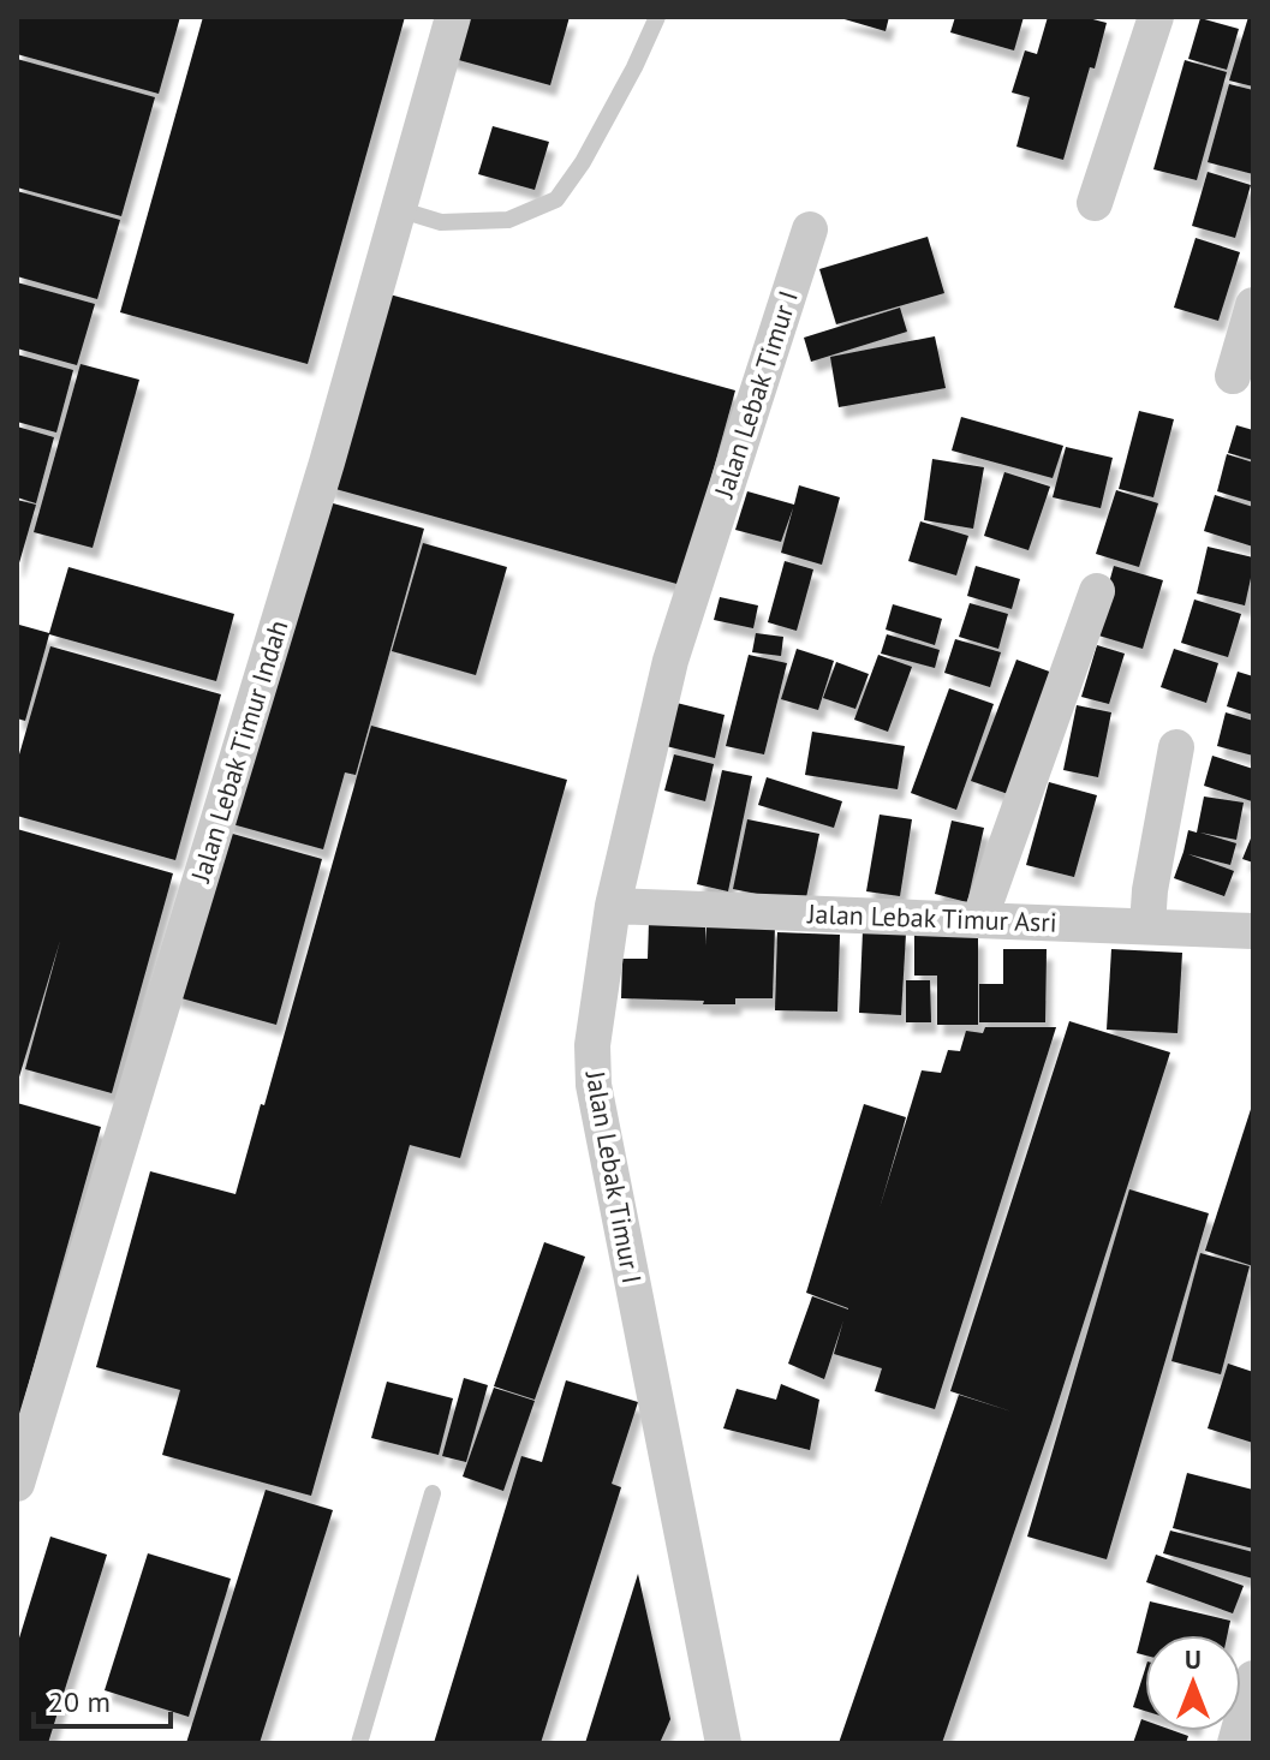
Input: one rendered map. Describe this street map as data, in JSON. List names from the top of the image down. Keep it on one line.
{"streets":{"street":["Jalan Lebak Timur I","Jalan Lebak Timur Indah","Jalan Lebak Timur Asri"]},"crossings":[["Jalan Lebak Timur I","Jalan Lebak Timur Asri"]],"scale_bar":"20 m","north":"top"}
